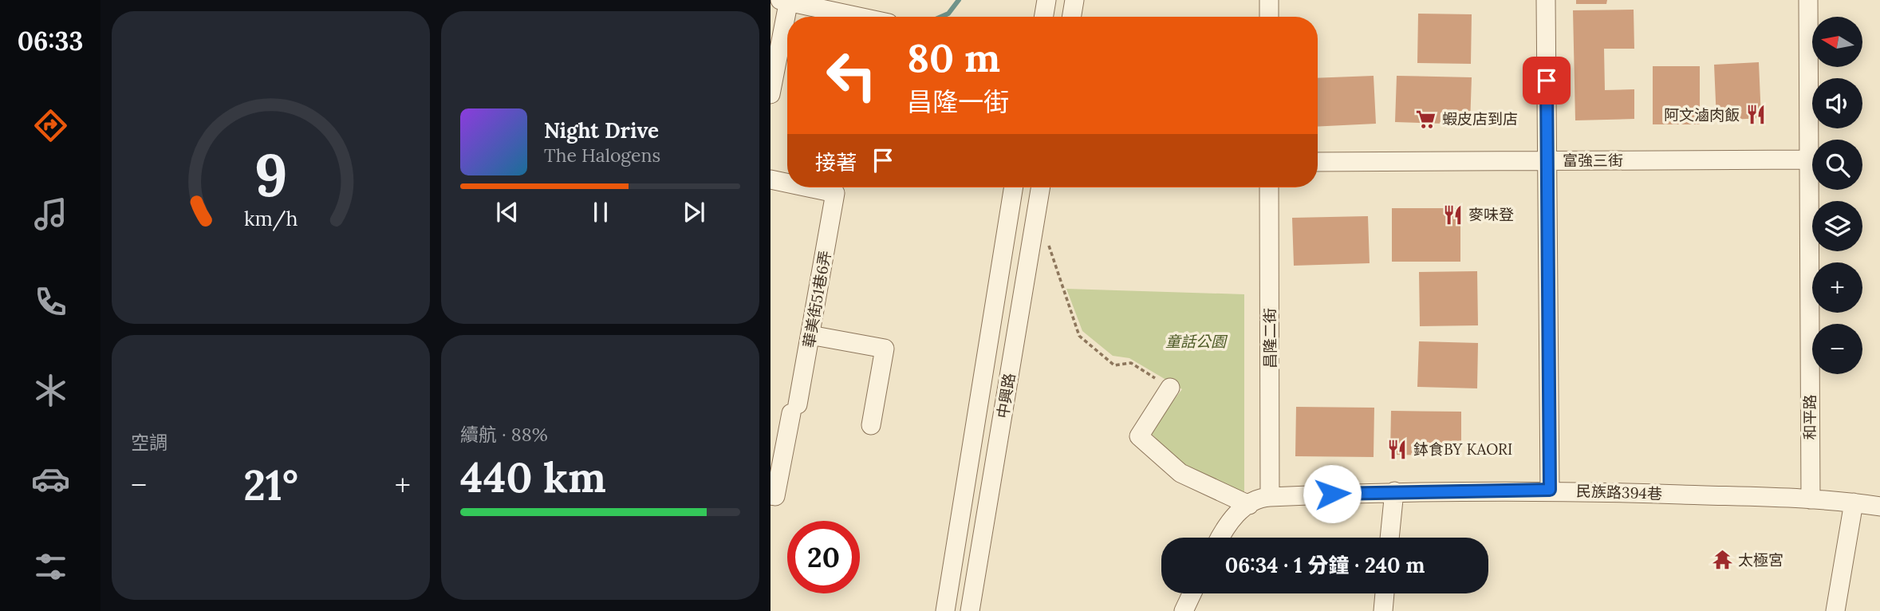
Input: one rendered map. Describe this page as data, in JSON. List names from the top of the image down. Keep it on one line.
{"streets":{"street":["富強三街","華美街51巷6弄","昌隆二街","中興路","和平路","民族路394巷"]},"crossings":[["富強三街","和平路"],["昌隆二街","民族路394巷"],["和平路","民族路394巷"]],"parks":["童話公園"],"places":{"restaurant":["阿文滷肉飯","麥味登","鉢食BY KAORI"],"supermarket":["蝦皮店到店"],"temple":["太極宮"]},"north":"left","page":{"tabs":"06:33","map_buttons":["+","−"],"turn":["80 m","昌隆一街"],"song":["Night Drive","The Halogens"],"then":"接著","tile":["空調",["續航 · 88%","440 km"]],"heat":["−","21°","+"],"limit":"20","trip":"06:34 · 1 分鐘 · 240 m","gauge":["9","km/h"]}}
